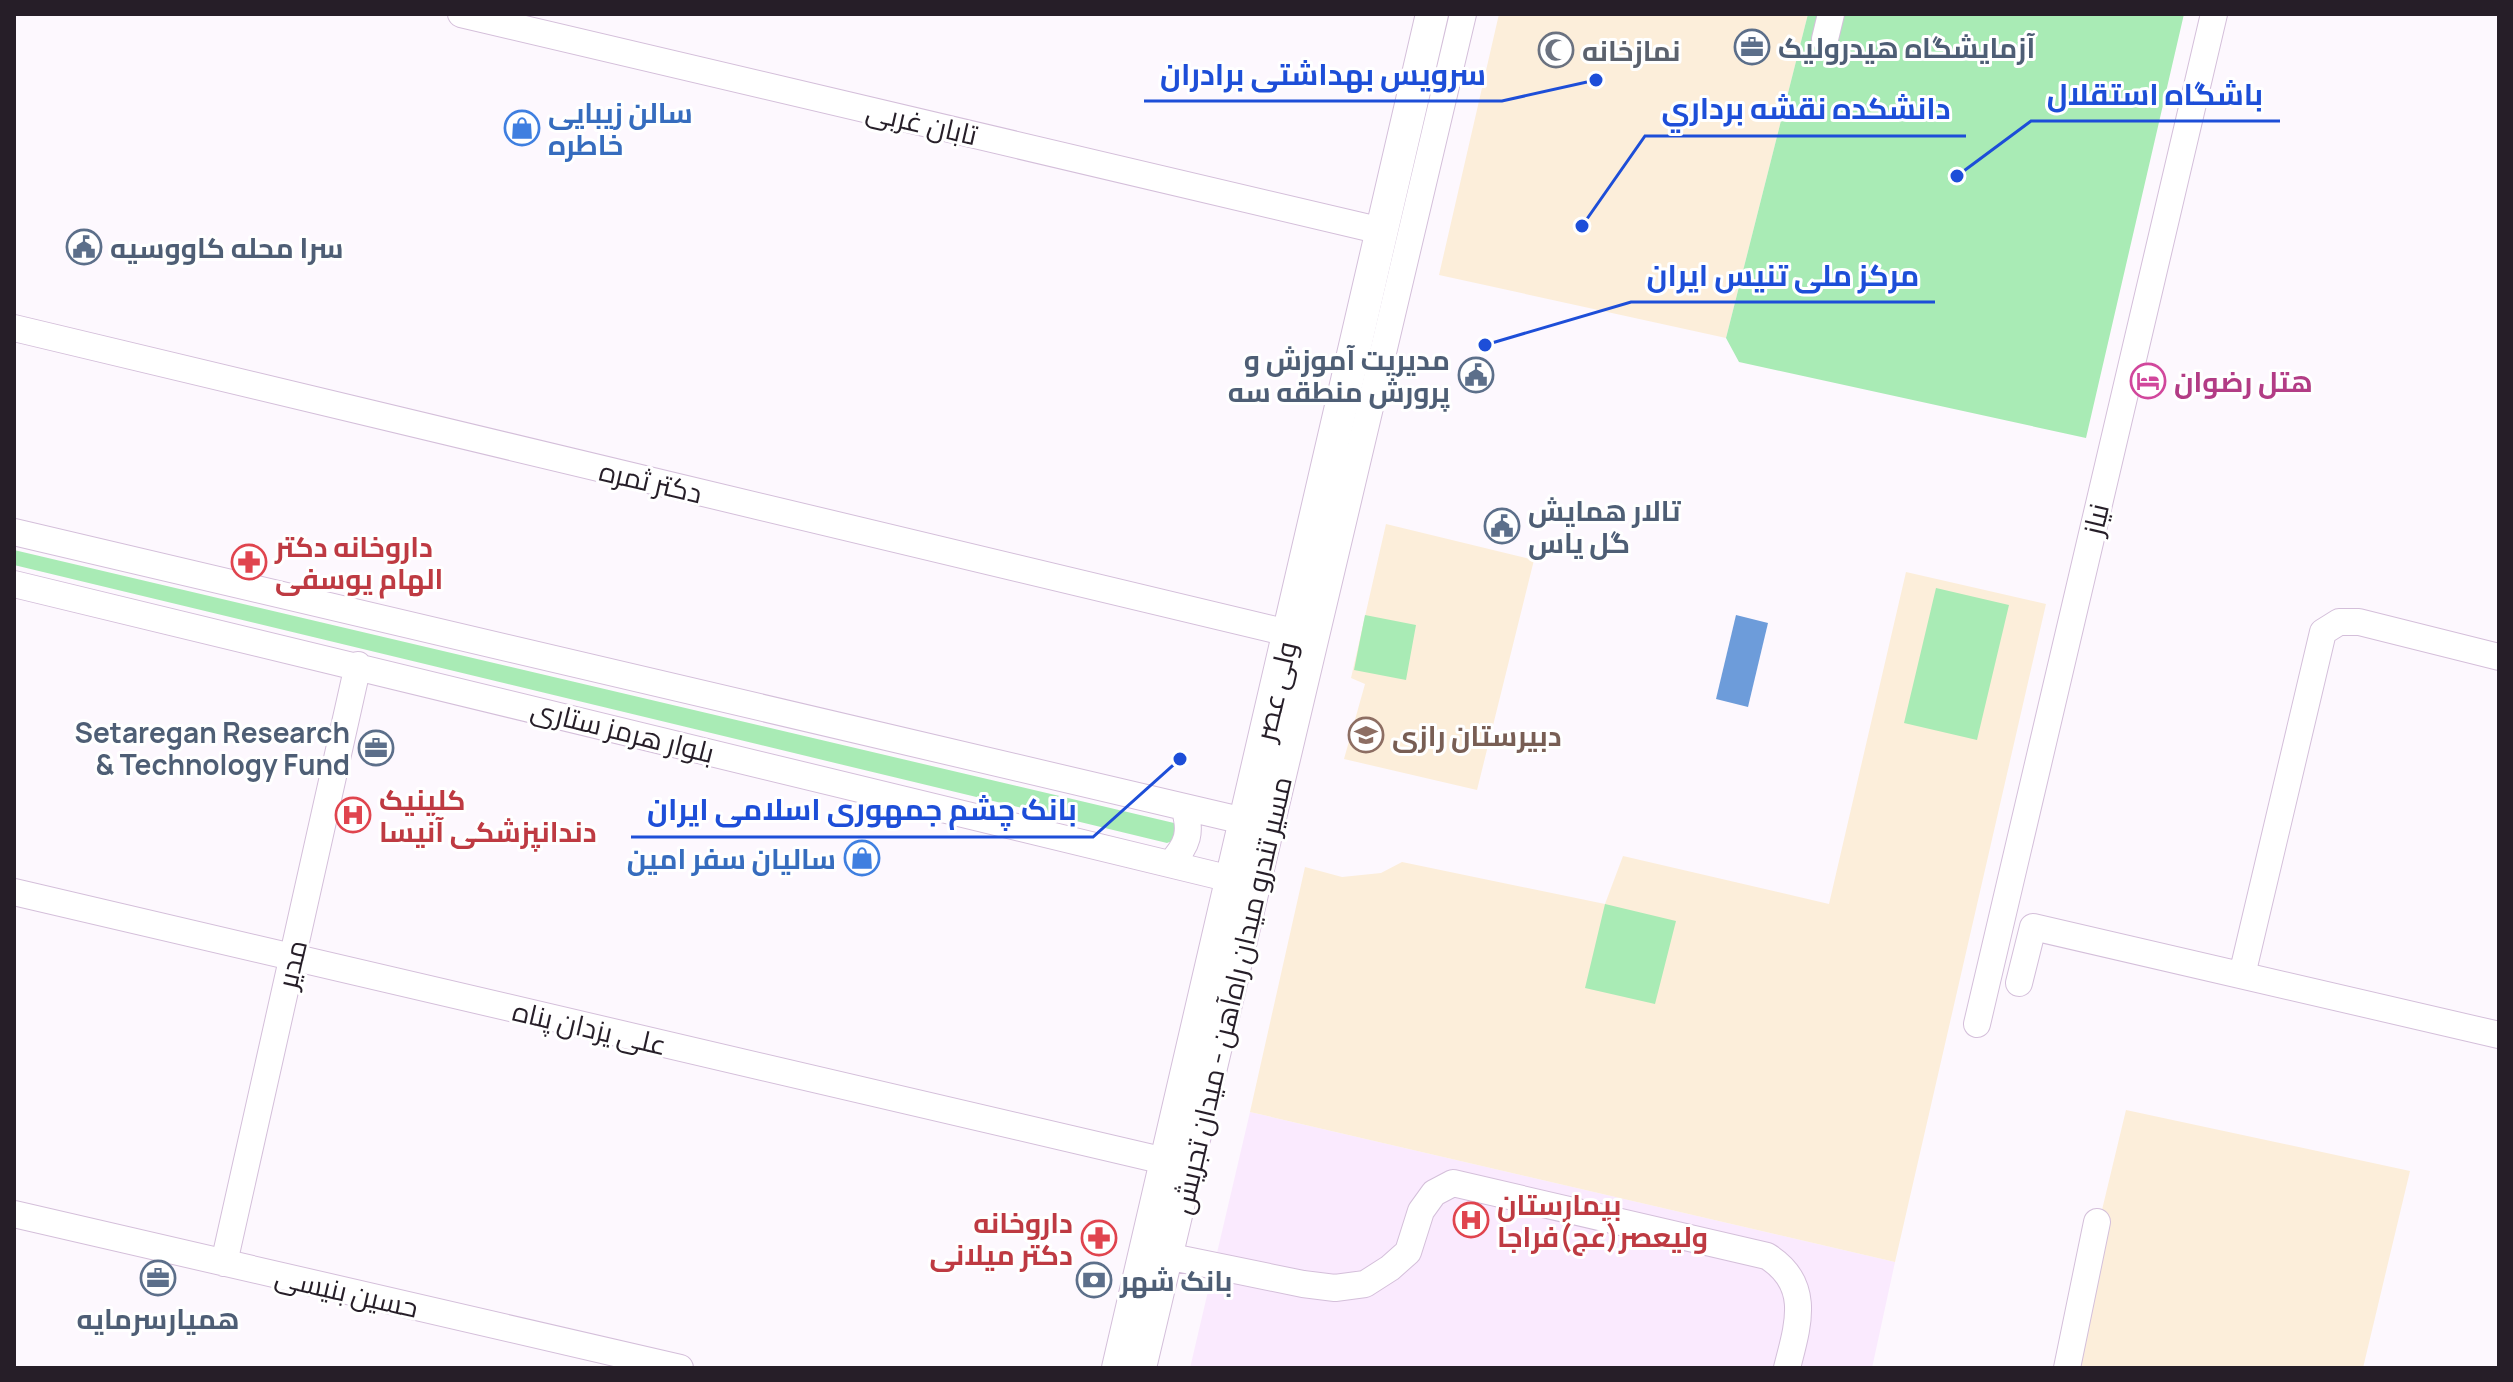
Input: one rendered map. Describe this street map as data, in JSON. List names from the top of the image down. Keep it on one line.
{"streets":{"main road":["ولی عصر"],"street":["تابان غربی","دکتر ثمره","نیاز","بلوار هرمز ستاری","مدیر","مسیر تندرو میدان راه‌آهن - میدان تجریش","علی یزدان پناه","حسین بنیسی"]},"crossings":[["تابان غربی","ولی عصر"],["دکتر ثمره","ولی عصر"],["ولی عصر","بلوار هرمز ستاری"],["ولی عصر","مسیر تندرو میدان راه‌آهن - میدان تجریش"],["ولی عصر","علی یزدان پناه"],["بلوار هرمز ستاری","مدیر"],["مدیر","علی یزدان پناه"],["مدیر","حسین بنیسی"]],"places":{"office":["آزمایشگاه هیدرولیک","Setaregan Research & Technology Fund","همیارسرمایه"],"mosque":["نمازخانه"],"other":["سرویس بهداشتی برادران","باشگاه استقلال","دانشكده نقشه برداري","مرکز ملی تنیس ایران","بانک چشم جمهوری اسلامی ایران"],"shop":["سالن زیبایی خاطره","سالیان سفر امین"],"public building":["سرا محله کاووسیه","مدیریت آموزش و پرورش منطقه سه","تالار همایش گل یاس"],"hotel":["هتل رضوان"],"pharmacy":["داروخانه دکتر الهام یوسفی","داروخانه دکتر میلانی"],"school or university":["دبیرستان رازی"],"hospital":["کلینیک دندانپزشکی آنیسا","بیمارستان ولیعصر(عج)فراجا"],"bank":["بانک شهر"]}}
